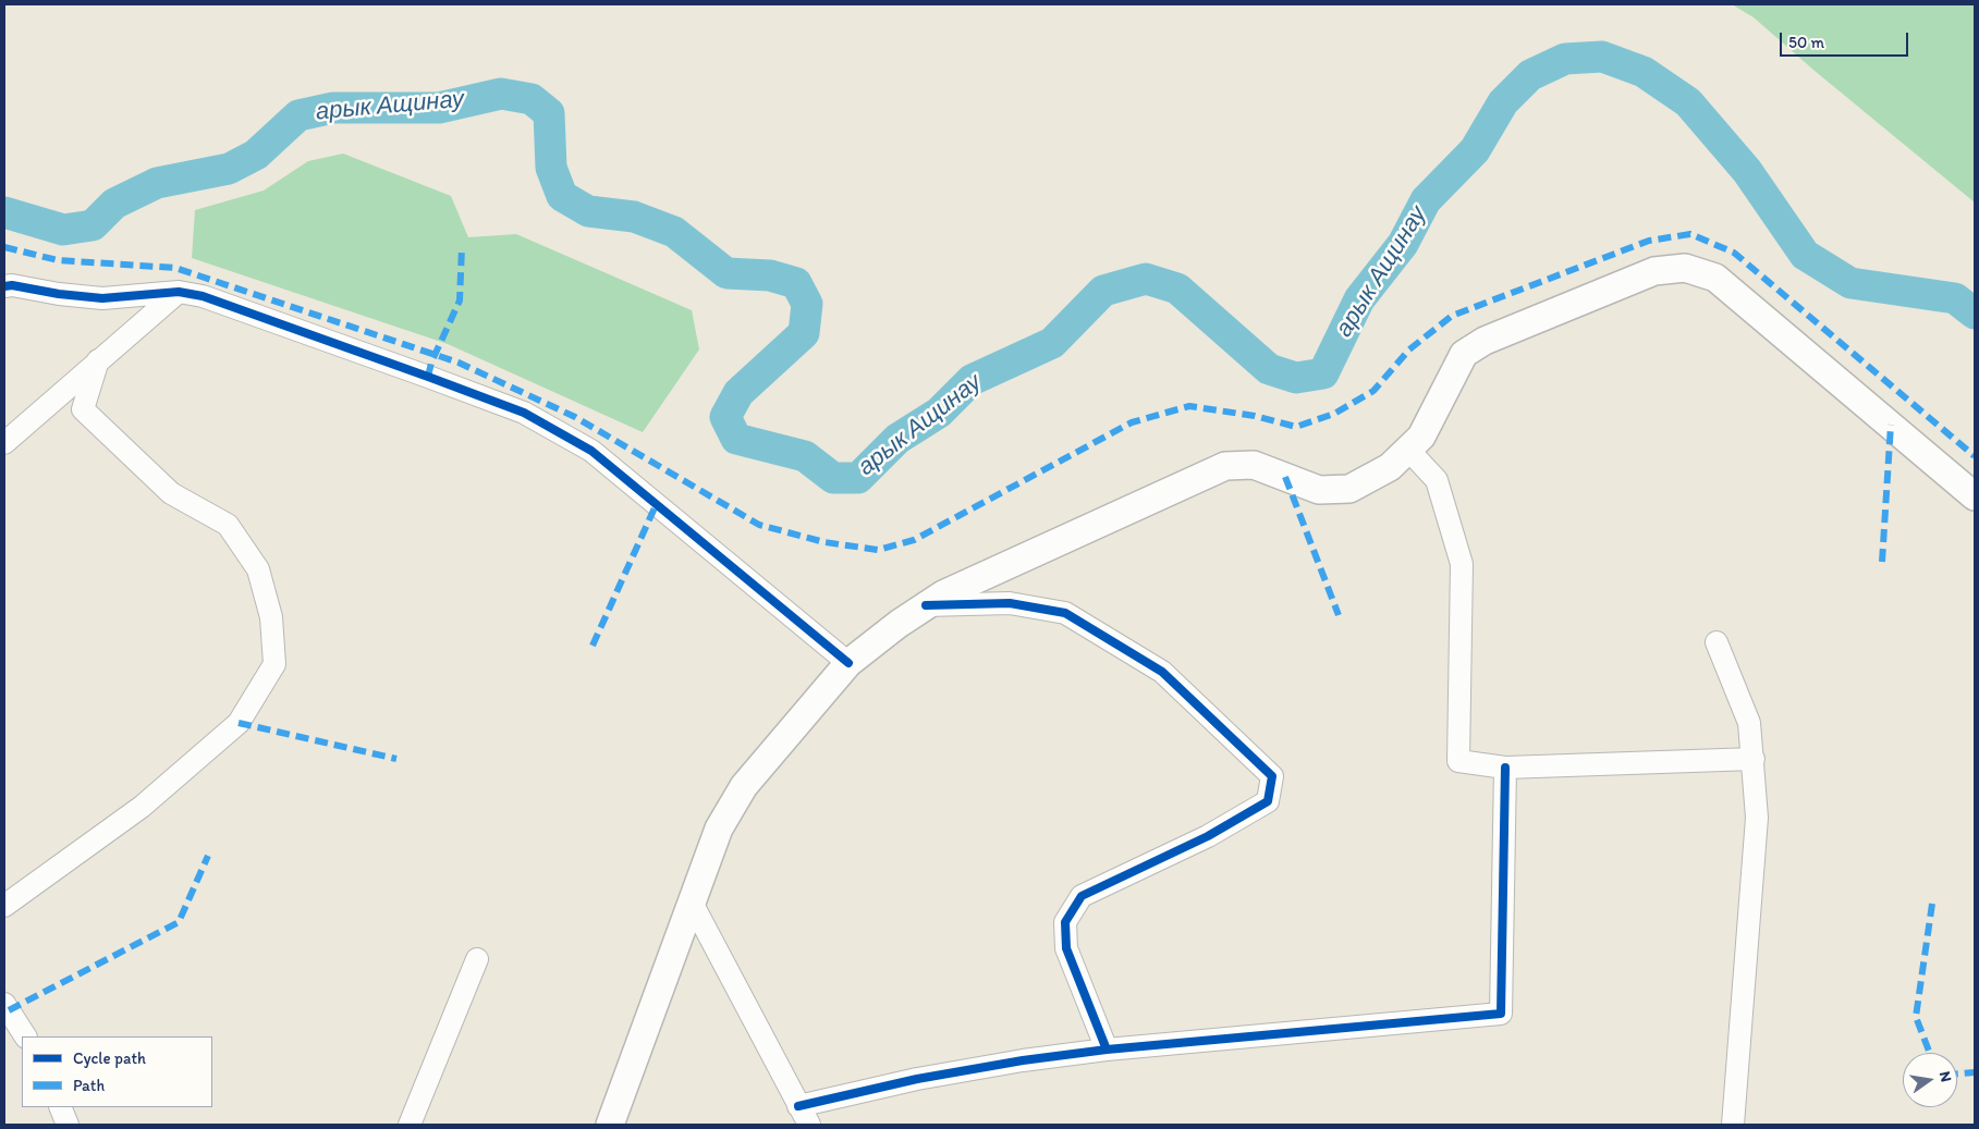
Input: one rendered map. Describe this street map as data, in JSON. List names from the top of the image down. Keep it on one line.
{"water":["арык Ащинау"],"legend":["Cycle path","Path"],"scale_bar":"50 m","north":"right"}
